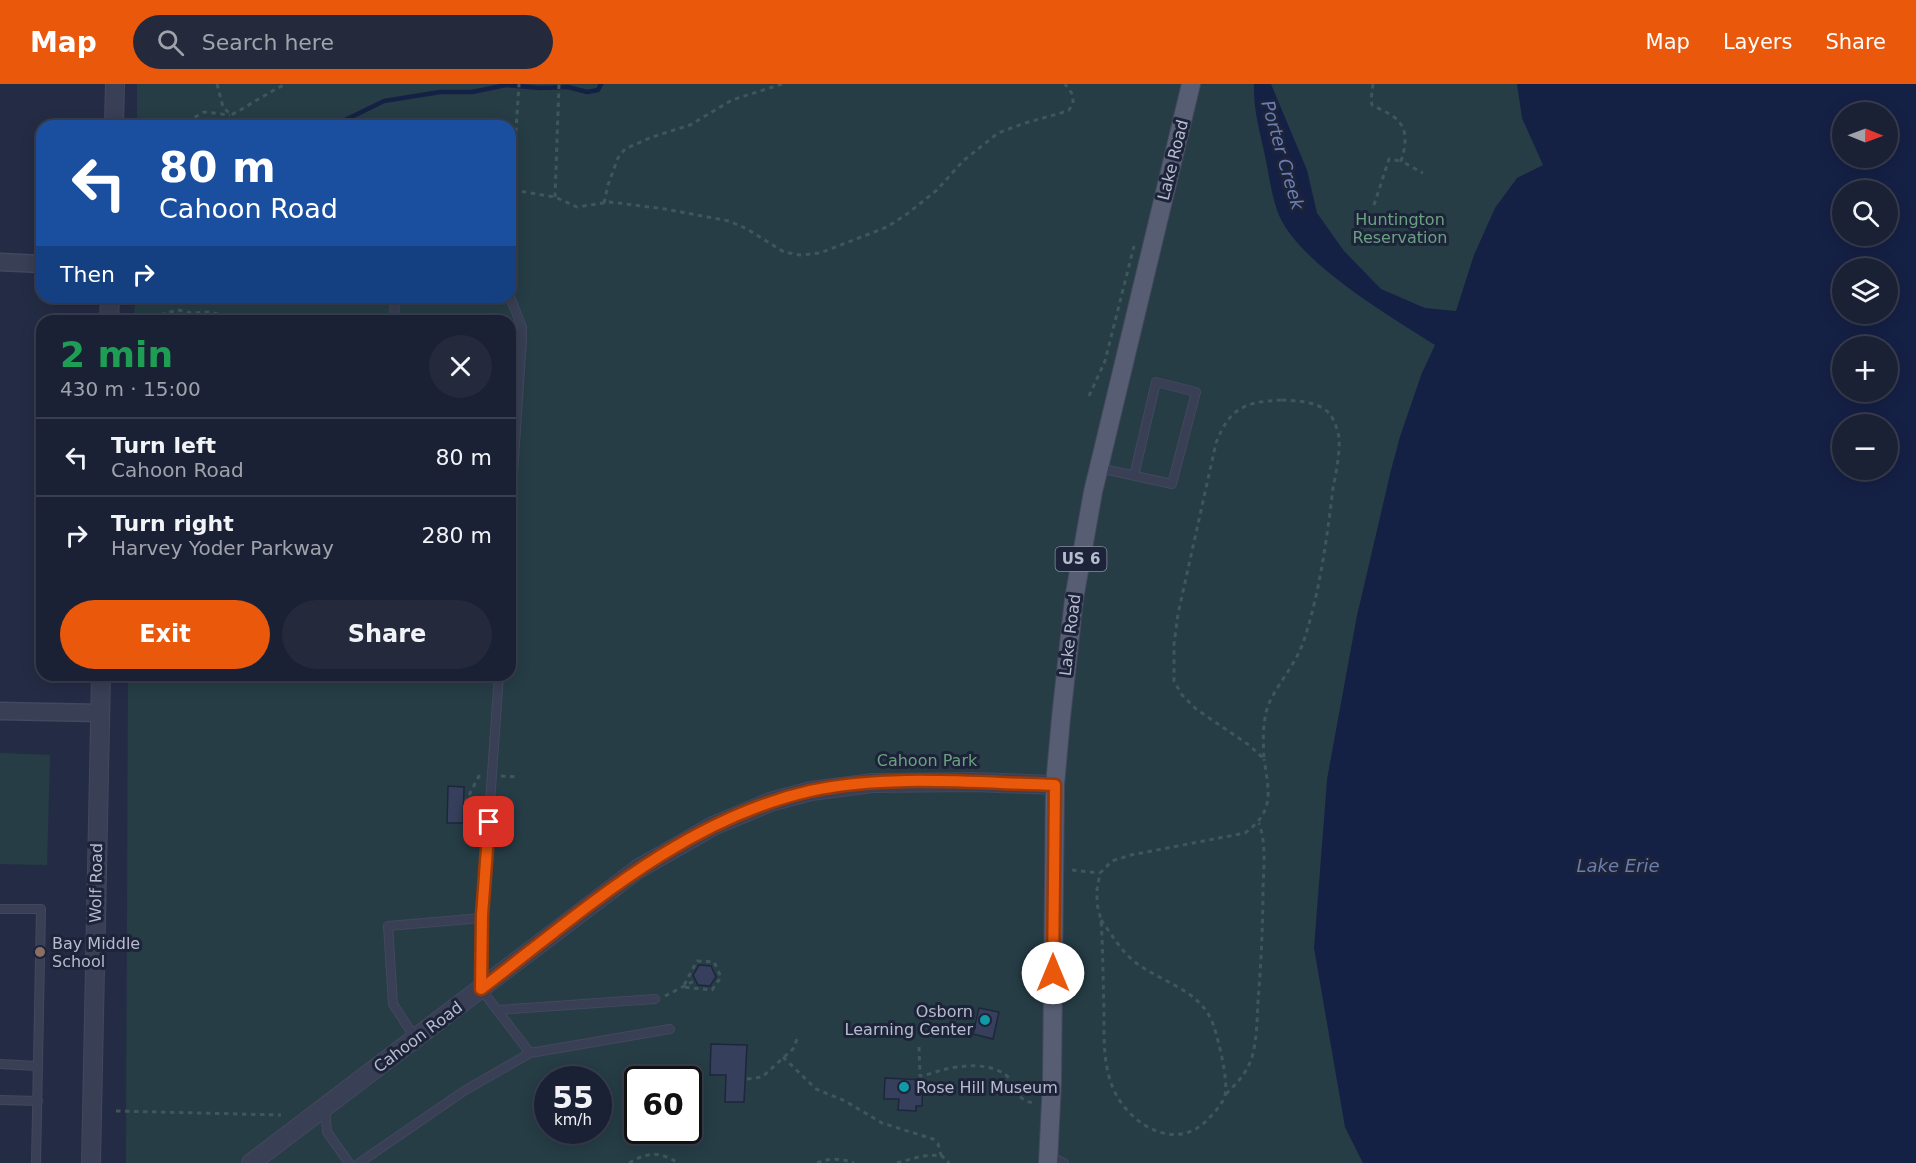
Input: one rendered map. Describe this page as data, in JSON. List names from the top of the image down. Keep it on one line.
{"streets":{"main road":["Lake Road","US 6"],"street":["Wolf Road","Cahoon Road"]},"crossings":[["Lake Road","Cahoon Road"]],"water":["Porter Creek","Lake Erie"],"parks":["Huntington Reservation","Cahoon Park"],"places":["Bay Middle School","Osborn Learning Center","Rose Hill Museum"],"north":"right","page":{"header":"Map","search":"Search here","nav":["Map","Layers","Share"],"map_buttons":["+","−"],"turn":["80 m","Cahoon Road"],"then":"Then","heading":["2 min","430 m · 15:00"],"list":[{"name":"Turn left","note":"Cahoon Road","value":"80 m"},{"name":"Turn right","note":"Harvey Yoder Parkway","value":"280 m"}],"buttons":["Exit","Share"],"speed":"55 km/h","limit":"60"}}
